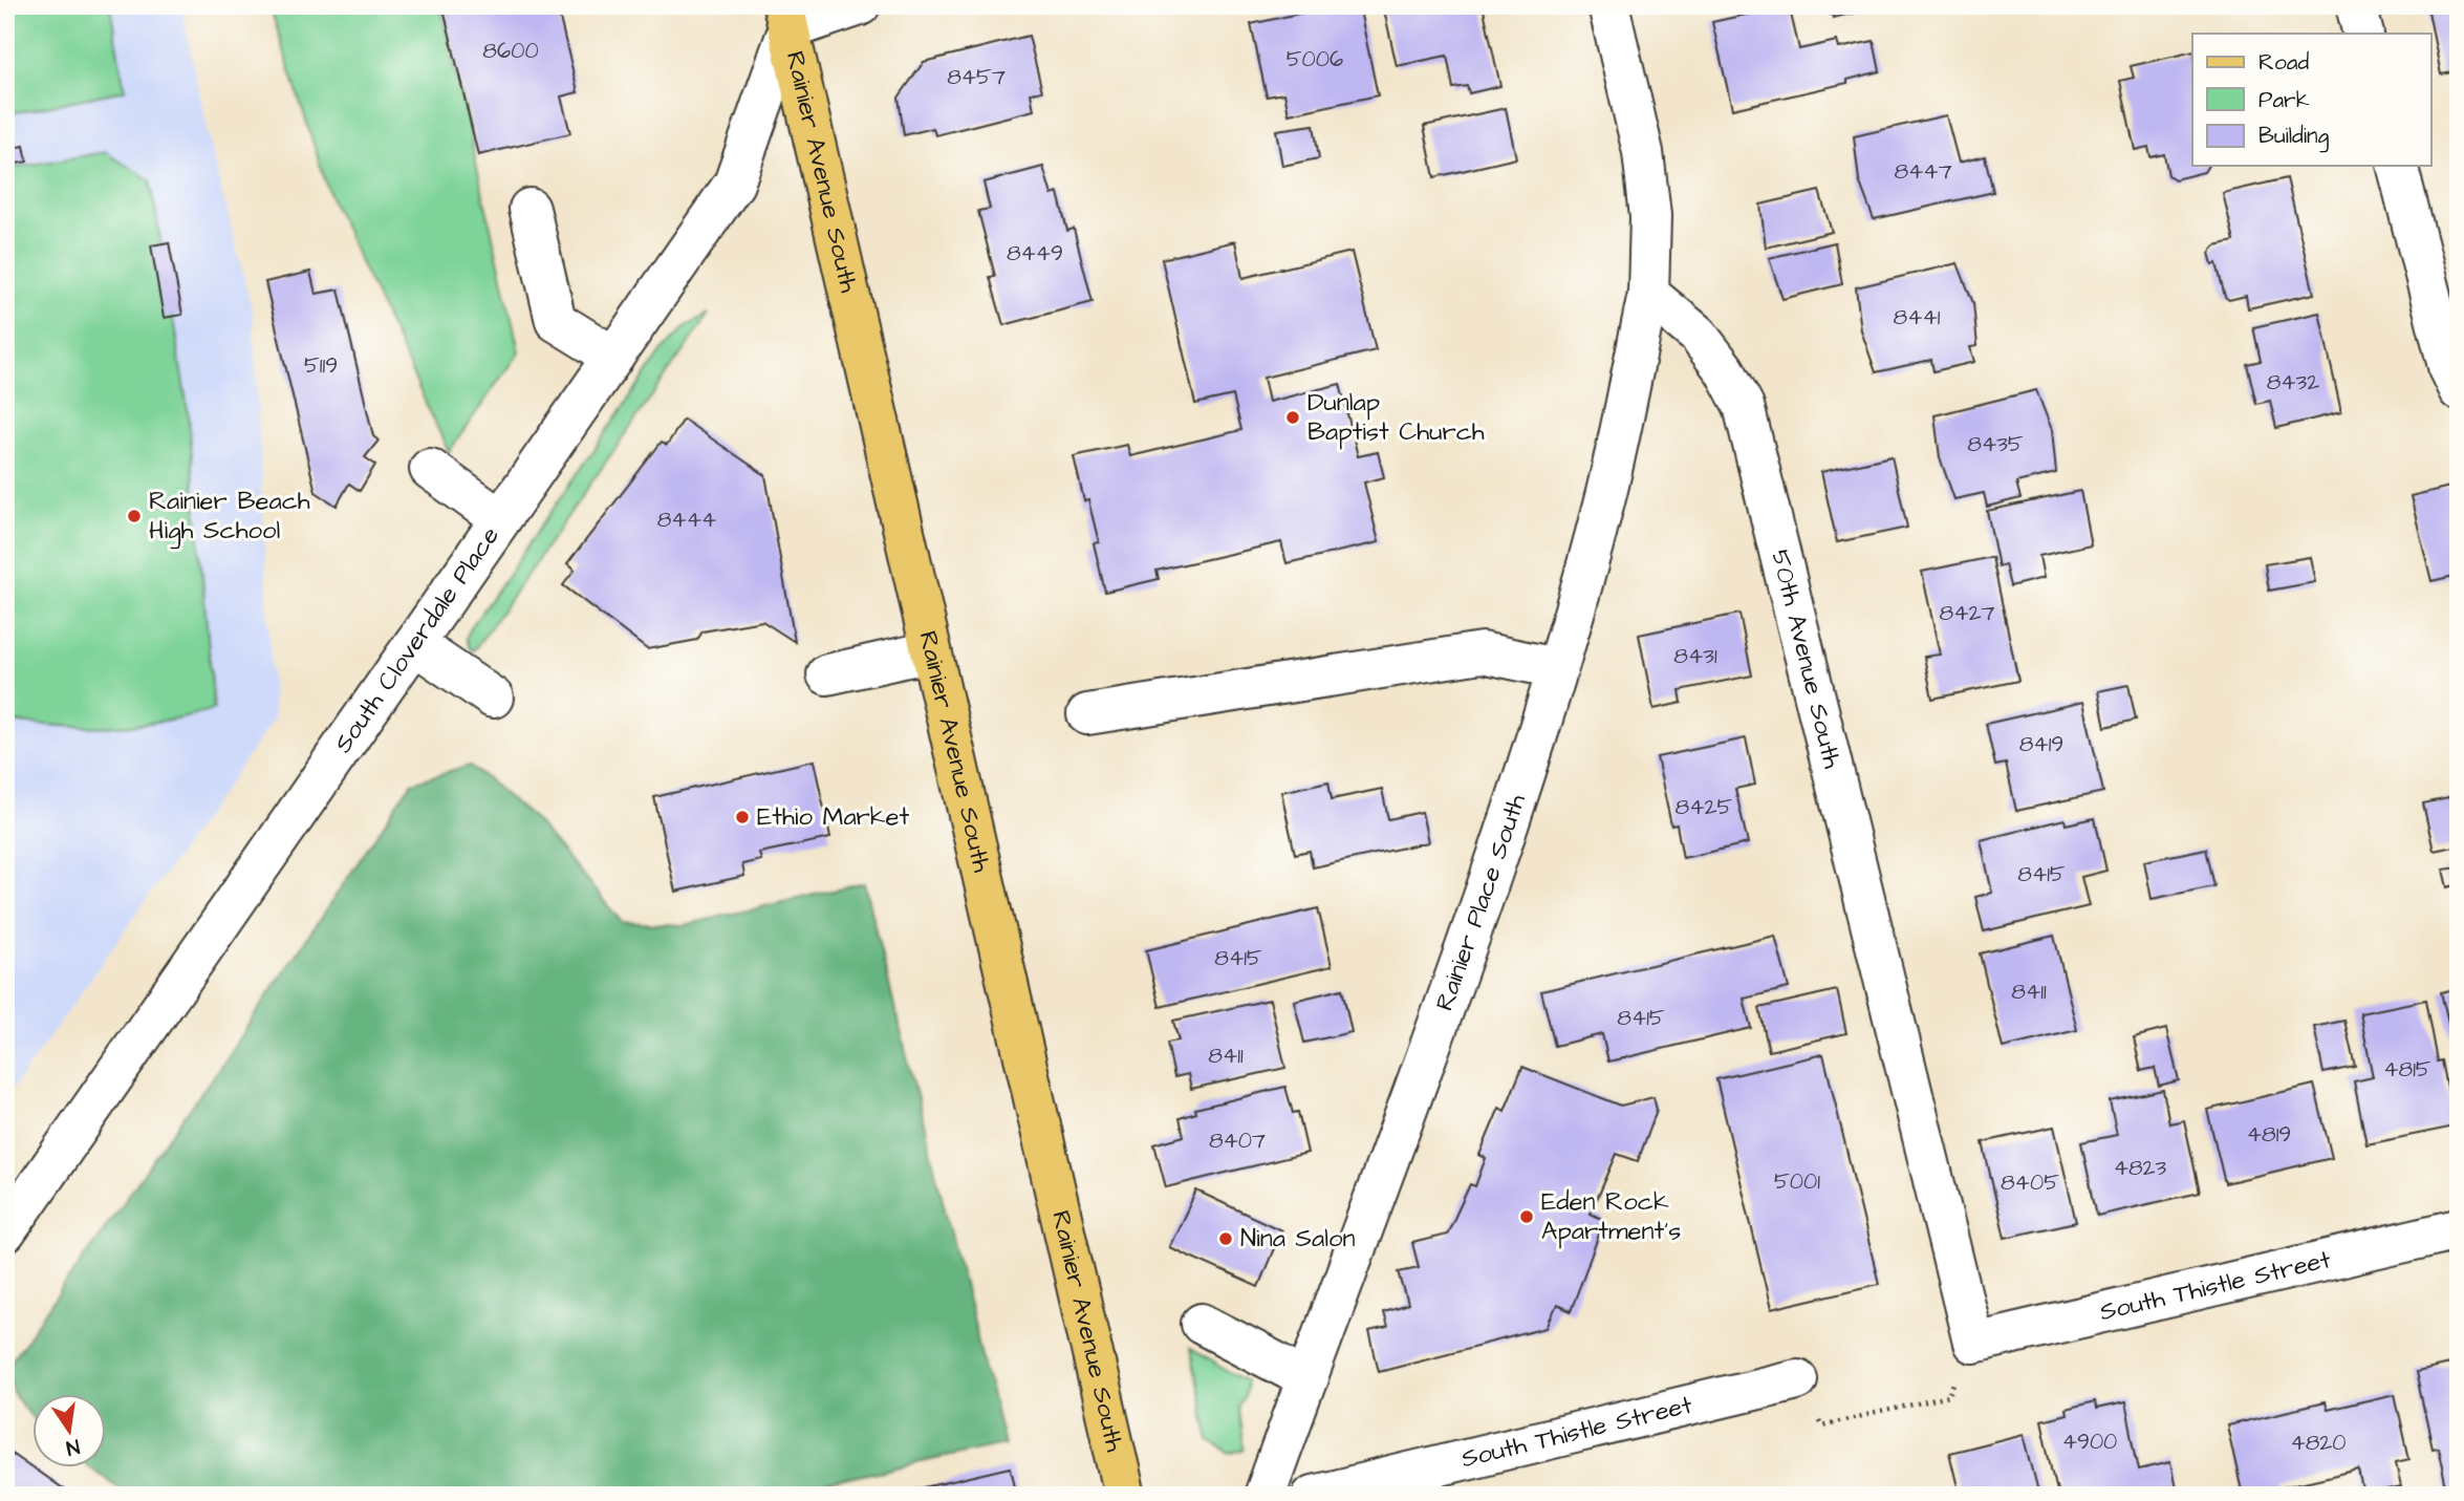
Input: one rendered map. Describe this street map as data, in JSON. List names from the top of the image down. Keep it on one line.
{"streets":{"main road":["Rainier Avenue South"],"street":["South Cloverdale Place","50th Avenue South","Rainier Place South","South Thistle Street"]},"crossings":[["Rainier Avenue South","South Cloverdale Place"],["50th Avenue South","Rainier Place South"],["50th Avenue South","South Thistle Street"]],"places":["Dunlap Baptist Church","Rainier Beach High School","Ethio Market","Eden Rock Apartment's","Nina Salon"],"house_numbers":["8600","5006","8457","8447","8449","8441","5119","8432","8435","8444","8427","8431","8419","8425","8415","8415","8411","8415","8411","4815","4819","8407","4823","5001","8405","4900","4820"],"legend":["Road","Park","Building"],"north":"bottom"}
